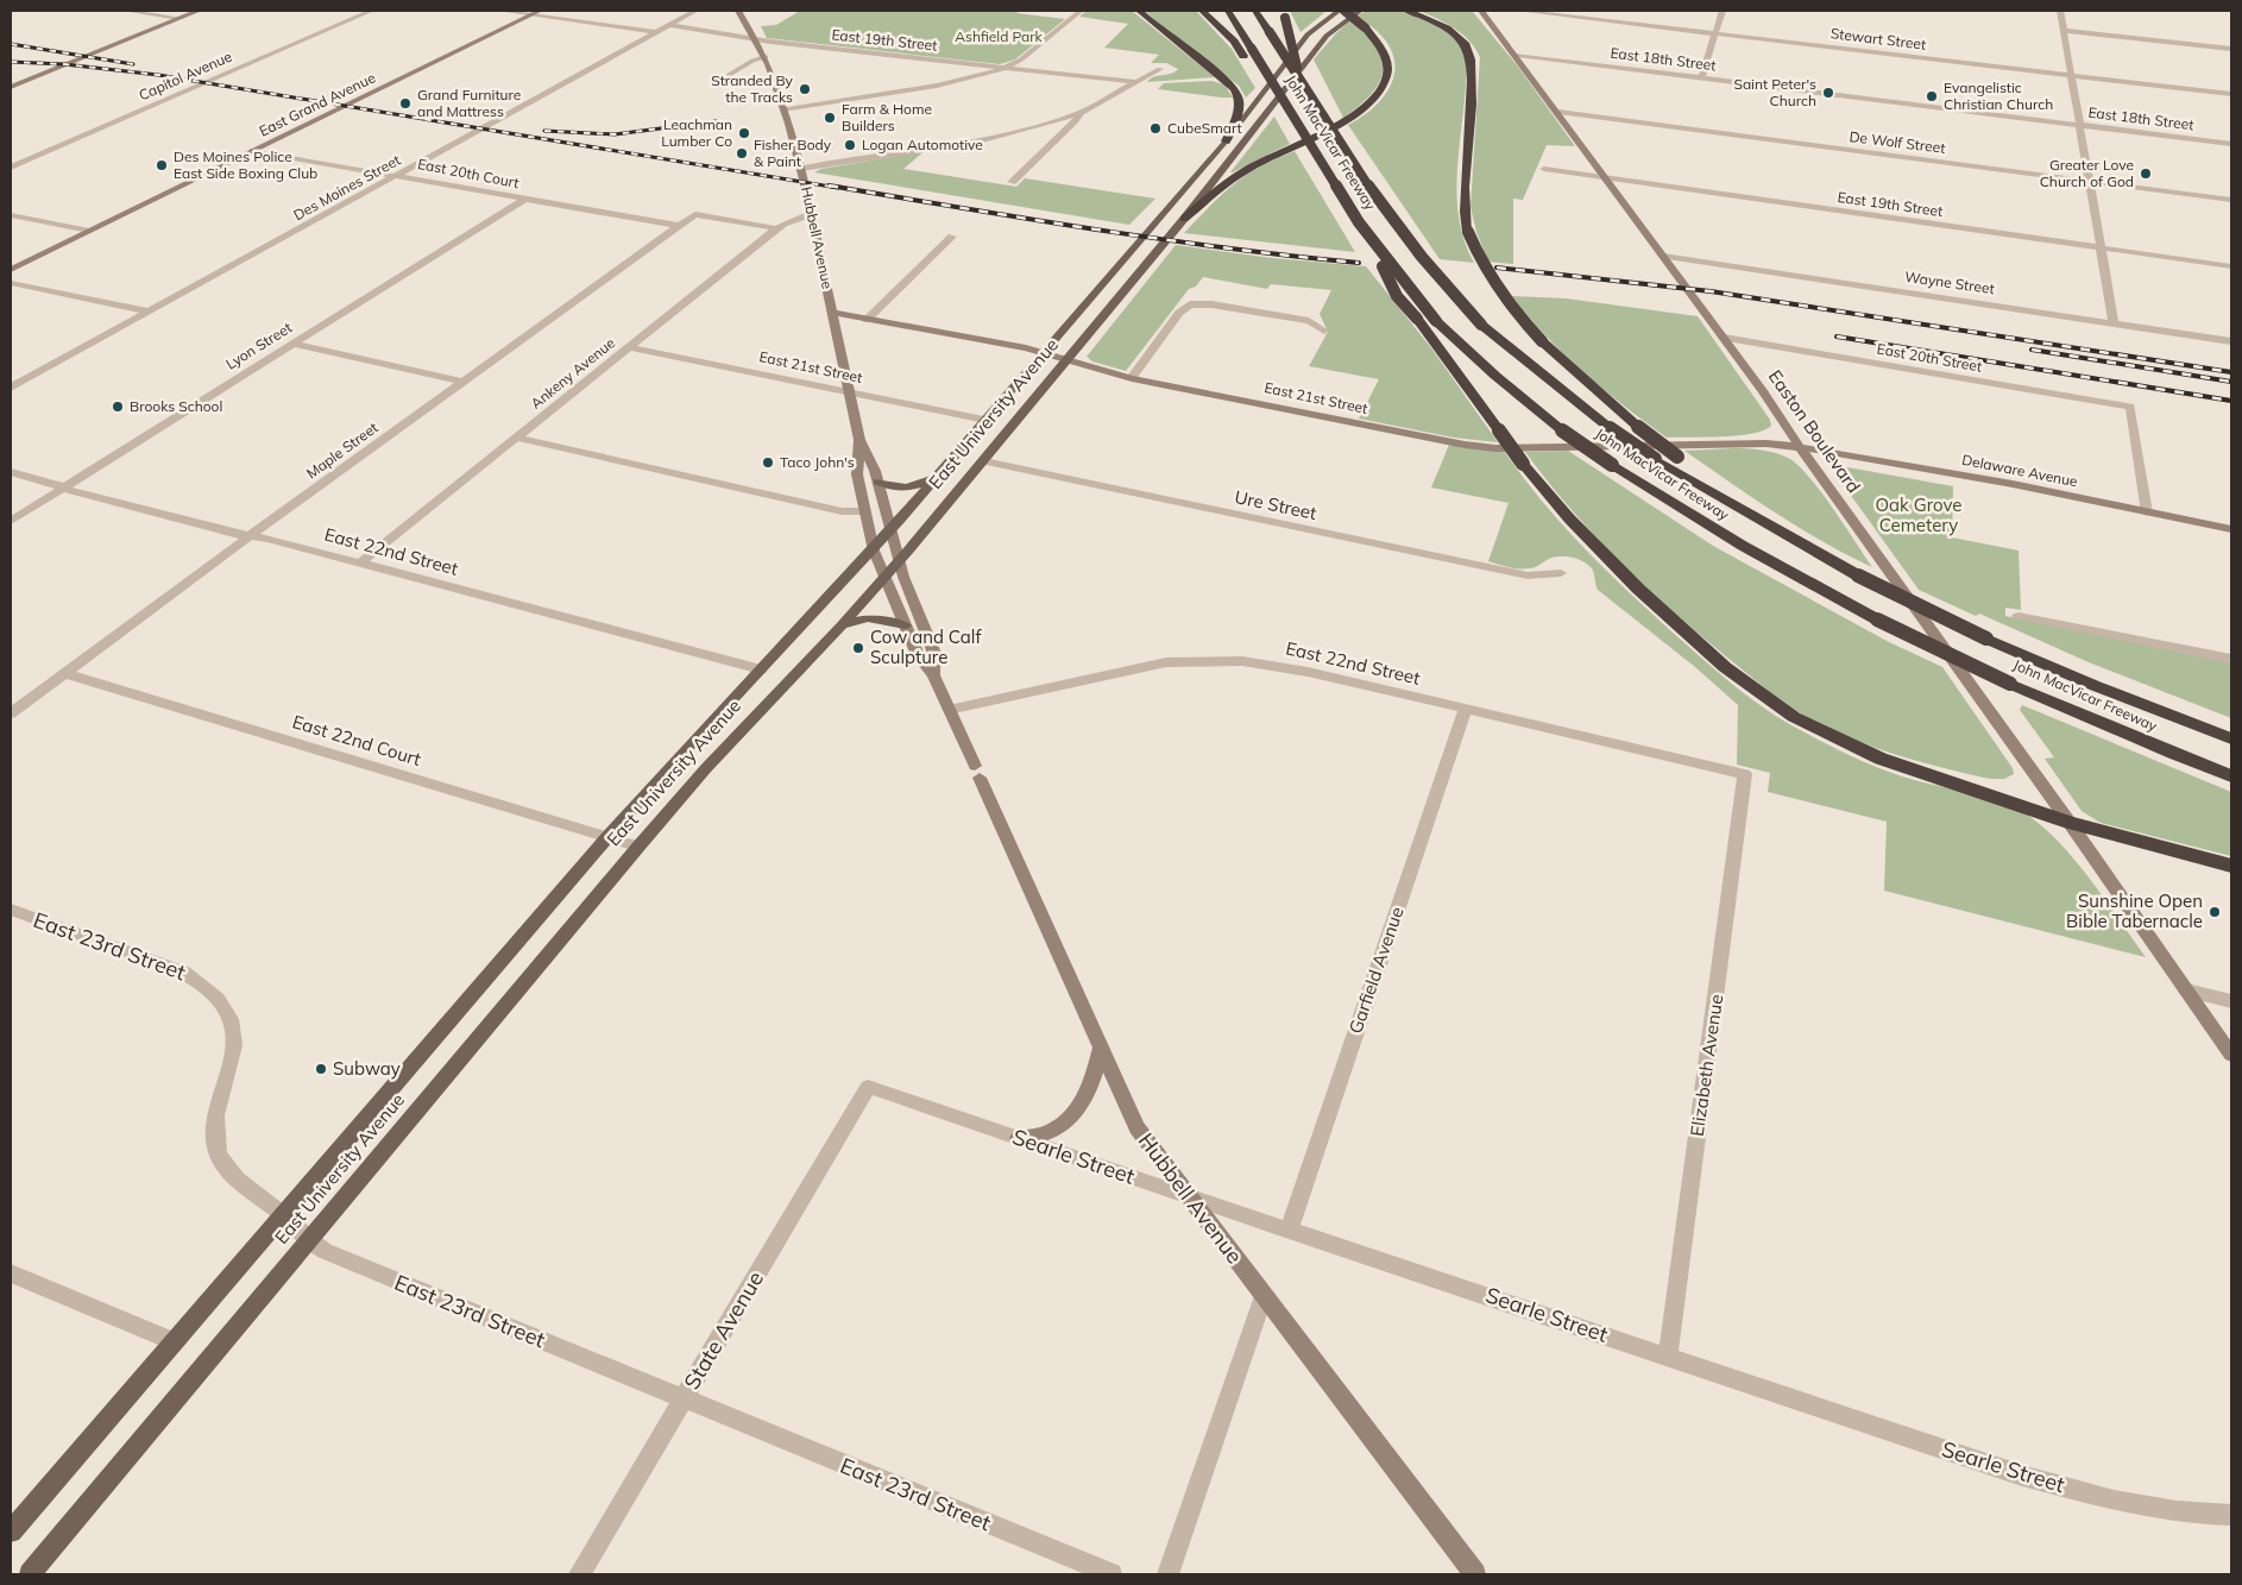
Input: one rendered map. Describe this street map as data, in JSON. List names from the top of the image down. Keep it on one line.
{"streets":{"highway":["John MacVicar Freeway"],"main road":["East Grand Avenue","Hubbell Avenue","East 21st Street","East University Avenue","Easton Boulevard","Delaware Avenue"],"street":["Stewart Street","East 19th Street","East 18th Street","Capitol Avenue","De Wolf Street","East 20th Court","Des Moines Street","Wayne Street","Lyon Street","East 20th Street","Ankeny Avenue","Maple Street","Ure Street","East 22nd Street","East 22nd Court","East 23rd Street","Garfield Avenue","Elizabeth Avenue","Searle Street","State Avenue"]},"crossings":[["East 19th Street","Des Moines Street"],["East 19th Street","Hubbell Avenue"],["East 19th Street","Easton Boulevard"],["East 18th Street","Easton Boulevard"],["East Grand Avenue","East 20th Court"],["De Wolf Street","Easton Boulevard"],["East 20th Court","Des Moines Street"],["East 20th Court","Lyon Street"],["East 20th Court","Maple Street"],["Hubbell Avenue","East 21st Street"],["Hubbell Avenue","Ankeny Avenue"],["Hubbell Avenue","East University Avenue"],["Hubbell Avenue","East 22nd Street"],["Hubbell Avenue","Searle Street"],["Wayne Street","Easton Boulevard"],["Lyon Street","East 22nd Street"],["East 20th Street","Easton Boulevard"],["East 20th Street","Delaware Avenue"],["East 21st Street","Ankeny Avenue"],["East 21st Street","East University Avenue"],["East 21st Street","Easton Boulevard"],["East 21st Street","Delaware Avenue"],["Ankeny Avenue","Maple Street"],["Ankeny Avenue","East 22nd Street"],["East University Avenue","Ure Street"],["East University Avenue","East 22nd Street"],["East University Avenue","East 22nd Court"],["East University Avenue","East 23rd Street"],["Easton Boulevard","Delaware Avenue"],["Maple Street","East 22nd Street"],["Maple Street","East 22nd Court"],["East 22nd Street","Garfield Avenue"],["East 22nd Street","Elizabeth Avenue"],["East 23rd Street","State Avenue"],["Garfield Avenue","Searle Street"],["Elizabeth Avenue","Searle Street"],["Searle Street","State Avenue"]],"parks":["Ashfield Park","Oak Grove Cemetery"],"places":["Stranded By the Tracks","Saint Peter's Church","Evangelistic Christian Church","Grand Furniture and Mattress","Farm & Home Builders","CubeSmart","Leachman Lumber Co","Logan Automotive","Fisher Body & Paint","Des Moines Police East Side Boxing Club","Greater Love Church of God","Brooks School","Taco John's","Cow and Calf Sculpture","Sunshine Open Bible Tabernacle","Subway"]}
